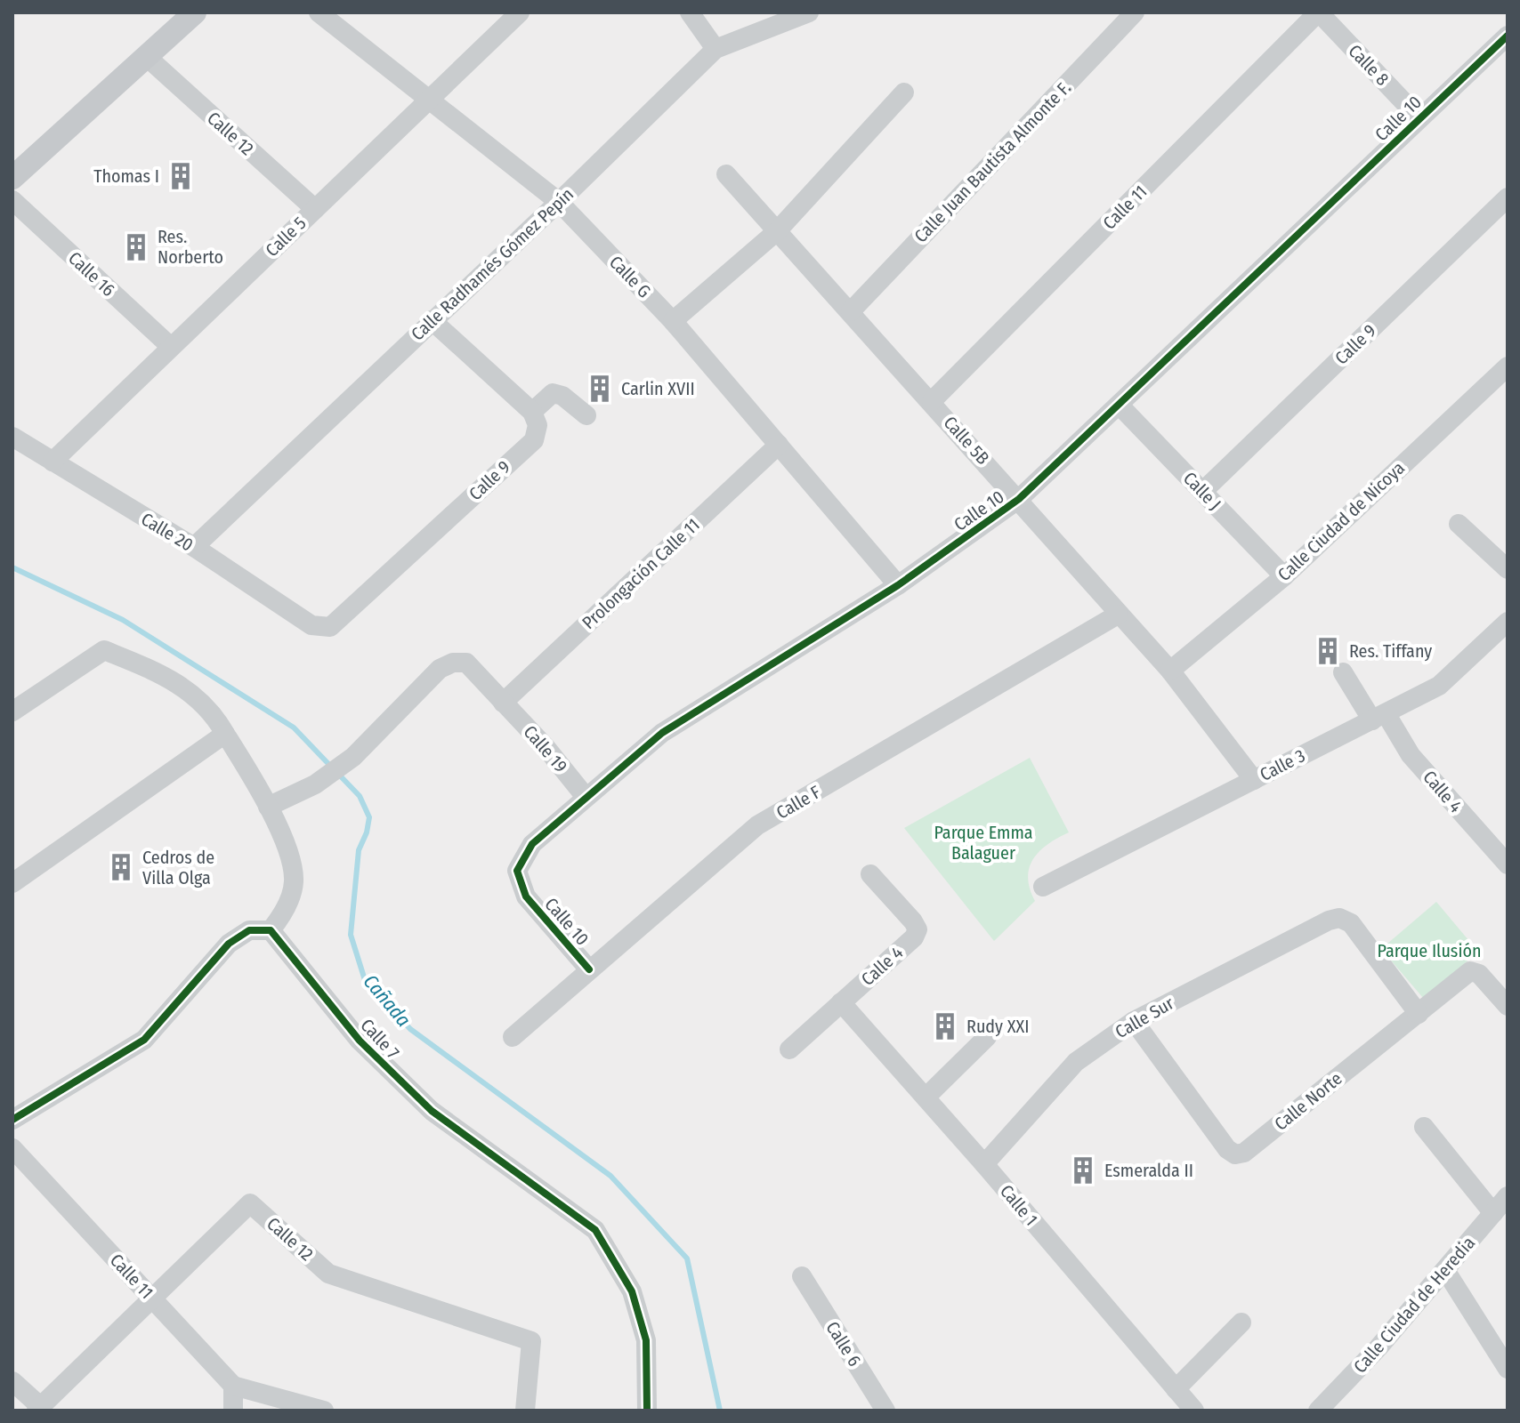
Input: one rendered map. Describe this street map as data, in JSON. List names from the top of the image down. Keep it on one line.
{"streets":{"street":["Calle 8","Calle 10","Calle 12","Calle Juan Bautista Almonte F.","Calle 11","Calle 5","Calle Radhamés Gómez Pepín","Calle 16","Calle G","Calle 9","Calle 5B","Calle J","Calle Ciudad de Nicoya","Calle 20","Prolongación Calle 11","Calle 19","Calle 3","Calle 4","Calle F","Calle Sur","Calle 7","Calle Norte","Calle 1","Calle Ciudad de Heredia","Calle 6"]},"crossings":[["Calle 8","Calle 10"],["Calle 8","Calle 11"],["Calle 10","Calle G"],["Calle 10","Calle 5B"],["Calle 10","Calle J"],["Calle 10","Calle 19"],["Calle 10","Calle F"],["Calle 12","Calle 11"],["Calle 12","Calle 5"],["Calle Juan Bautista Almonte F.","Calle 5B"],["Calle 11","Calle 5B"],["Calle 5","Calle 16"],["Calle 5","Calle G"],["Calle 5","Calle 20"],["Calle Radhamés Gómez Pepín","Calle G"],["Calle Radhamés Gómez Pepín","Calle 20"],["Calle G","Prolongación Calle 11"],["Calle 9","Calle J"],["Calle 9","Calle 20"],["Calle 5B","Calle Ciudad de Nicoya"],["Calle 5B","Calle 3"],["Calle 5B","Calle F"],["Calle J","Calle Ciudad de Nicoya"],["Prolongación Calle 11","Calle 19"],["Calle 3","Calle 4"],["Calle 4","Calle 1"],["Calle Sur","Calle Norte"],["Calle Sur","Calle 1"]],"water":["Cañada"],"parks":["Parque Emma Balaguer","Parque Ilusión"],"places":{"building":["Thomas I","Res. Norberto","Carlin XVII","Res. Tiffany","Cedros de Villa Olga","Rudy XXI","Esmeralda II"]}}
